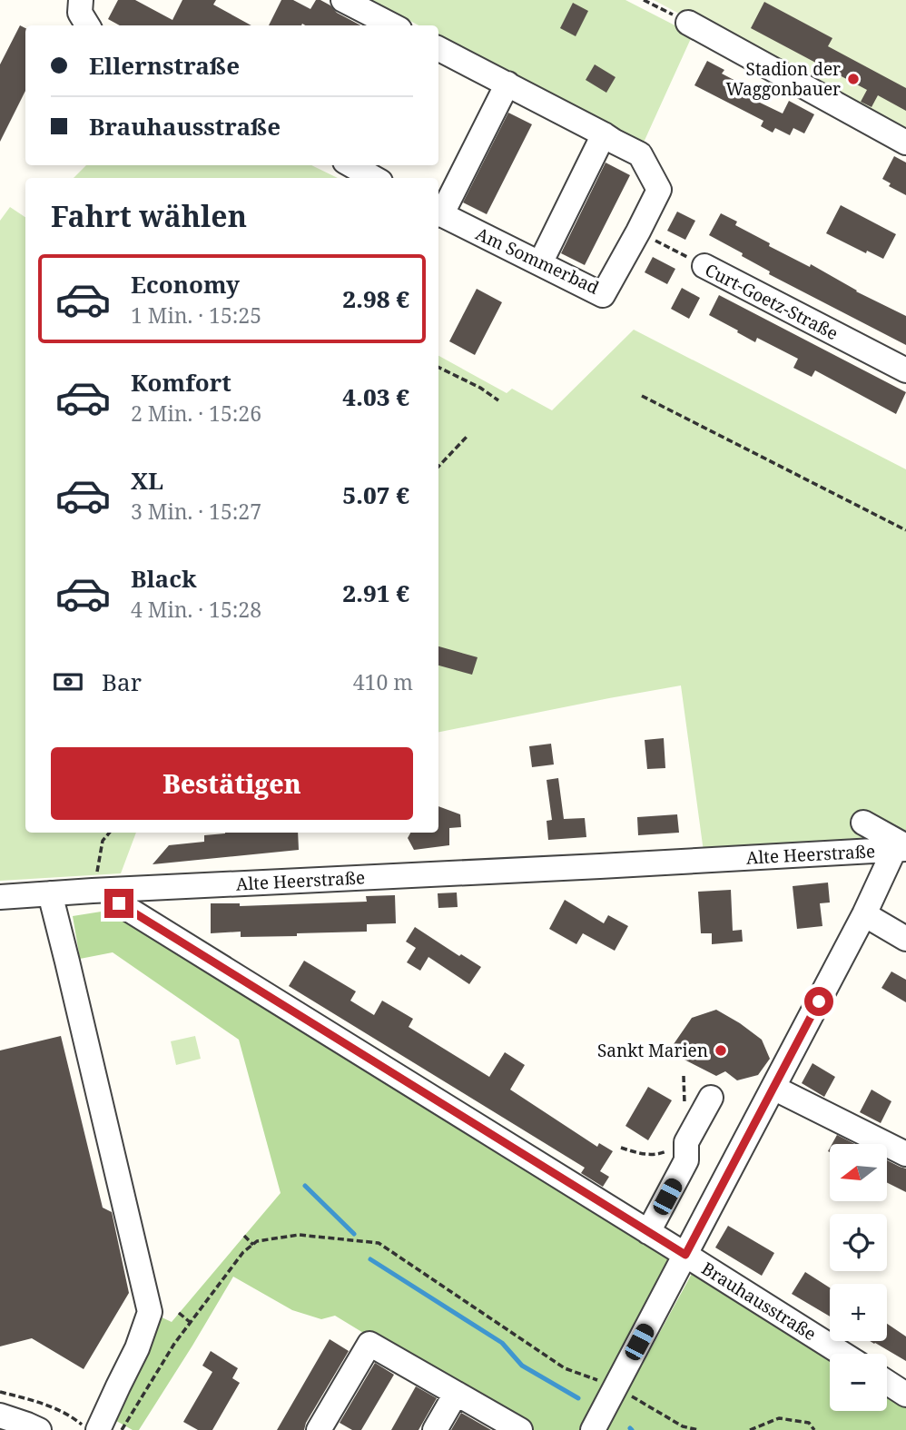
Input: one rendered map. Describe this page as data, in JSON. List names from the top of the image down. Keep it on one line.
{"streets":{"street":["Am Sommerbad","Curt-Goetz-Straße","Alte Heerstraße","Brauhausstraße"]},"crossings":[["Am Sommerbad","Curt-Goetz-Straße"],["Alte Heerstraße","Brauhausstraße"]],"places":["Stadion der Waggonbauer","Sankt Marien"],"north":"left","page":{"banner":["Ellernstraße","Brauhausstraße"],"heading":"Fahrt wählen","list":[{"name":"Economy","note":"1 Min. · 15:25","value":"2.98 €"},{"name":"Komfort","note":"2 Min. · 15:26","value":"4.03 €"},{"name":"XL","note":"3 Min. · 15:27","value":"5.07 €"},{"name":"Black","note":"4 Min. · 15:28","value":"2.91 €"}],"pay":["Bar","410 m"],"buttons":"Bestätigen","map_buttons":["+","−"]}}
